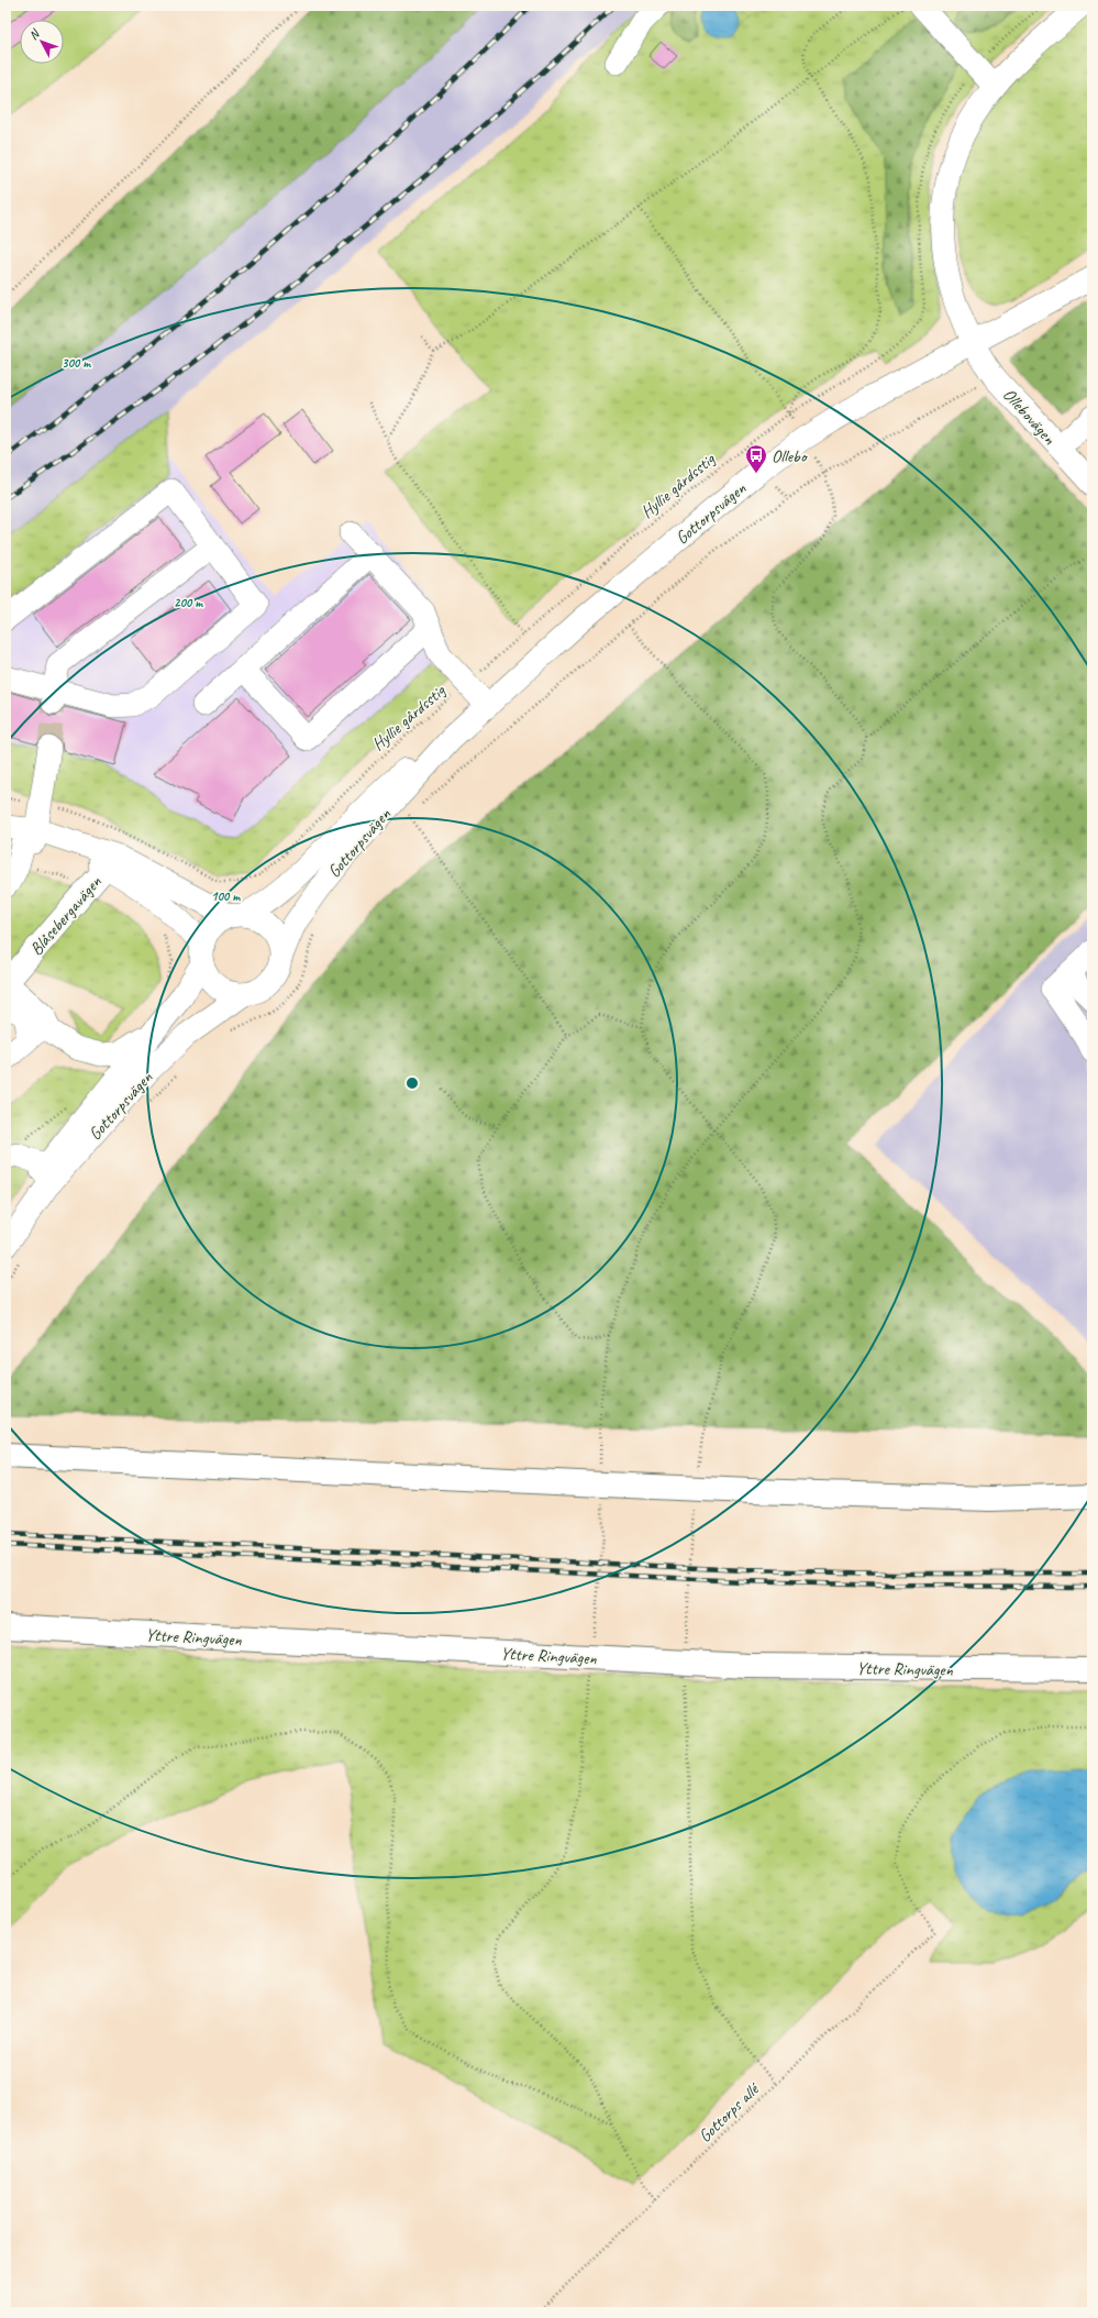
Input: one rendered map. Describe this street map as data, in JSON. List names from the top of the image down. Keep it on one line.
{"streets":{"highway":["Yttre Ringvägen"],"street":["Ollebovägen","Gottorpsvägen","Blåsebergavägen"],"path":["Hyllie gårdsstig","Gottorps allé"]},"crossings":[["Ollebovägen","Gottorpsvägen"],["Gottorpsvägen","Blåsebergavägen"]],"places":{"bus stop":["Ollebo"]},"north":"top left","rings":["300 m","200 m","100 m"]}
